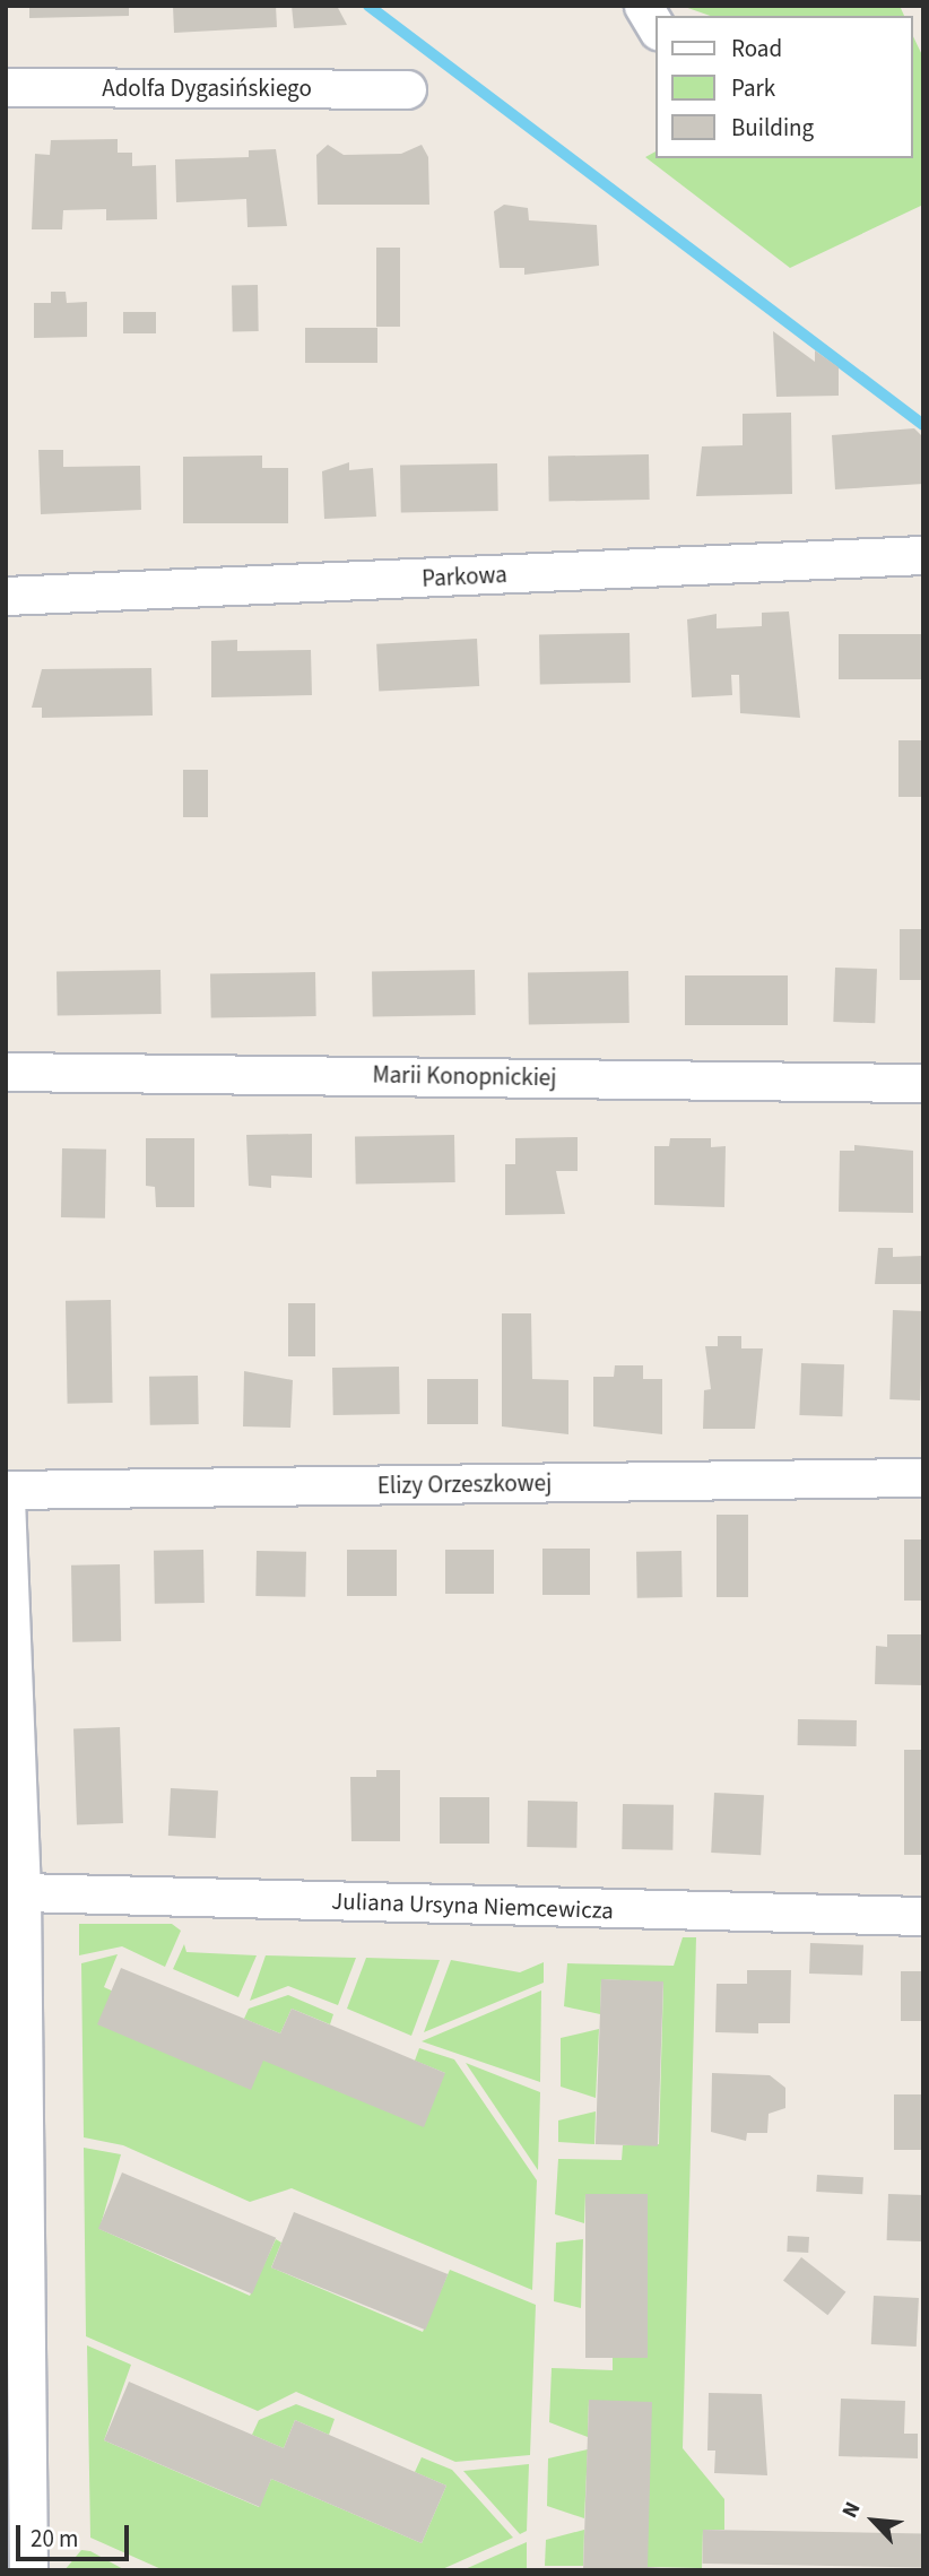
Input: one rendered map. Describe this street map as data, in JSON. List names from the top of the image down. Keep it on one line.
{"streets":{"street":["Adolfa Dygasińskiego","Parkowa","Marii Konopnickiej","Elizy Orzeszkowej","Juliana Ursyna Niemcewicza"]},"legend":["Road","Park","Building"],"scale_bar":"20 m","north":"top left"}
